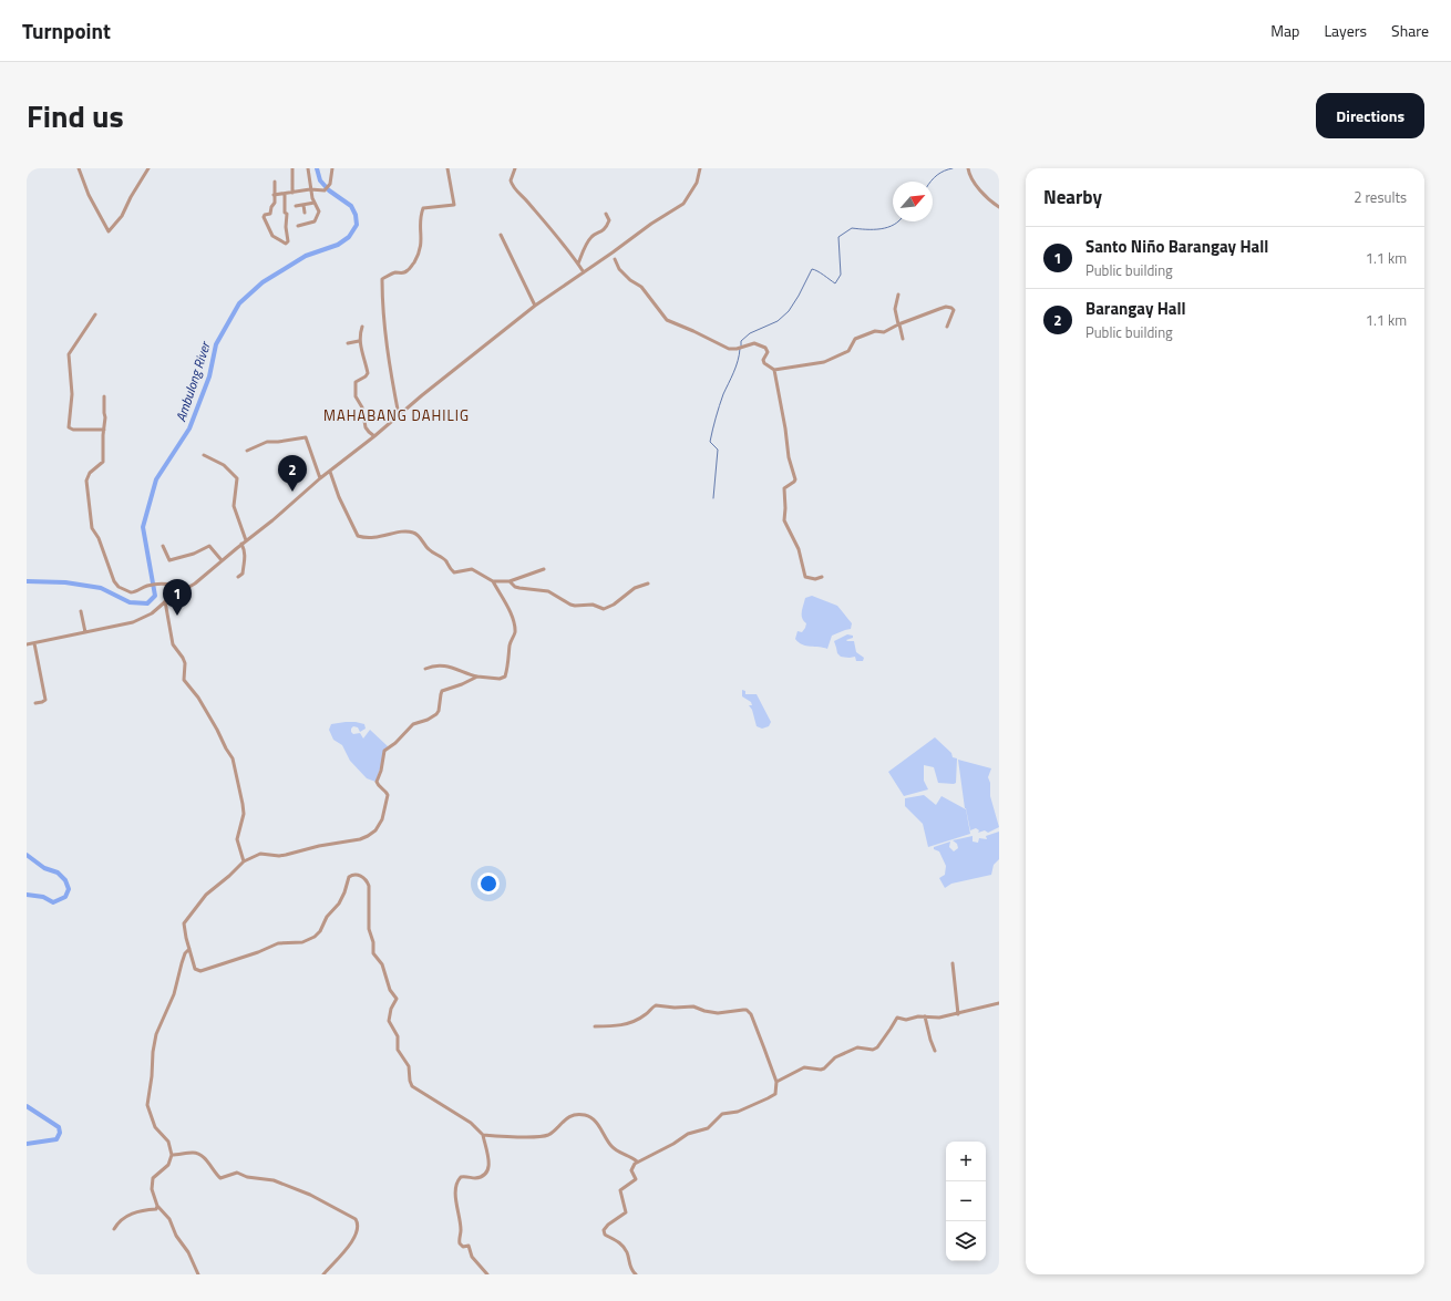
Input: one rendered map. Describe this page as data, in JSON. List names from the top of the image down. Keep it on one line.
{"districts":["MAHABANG DAHILIG"],"water":["Ambulong River"],"north":"top right","page":{"header":"Turnpoint","nav":["Map","Layers","Share"],"title":"Find us","buttons":"Directions","heading":["Nearby","2 results"],"list":[{"mark":"1","name":"Santo Niño Barangay Hall","note":"Public building","value":"1.1 km"},{"mark":"2","name":"Barangay Hall","note":"Public building","value":"1.1 km"}],"pins":["2","1"],"map_buttons":["+","−"]}}
